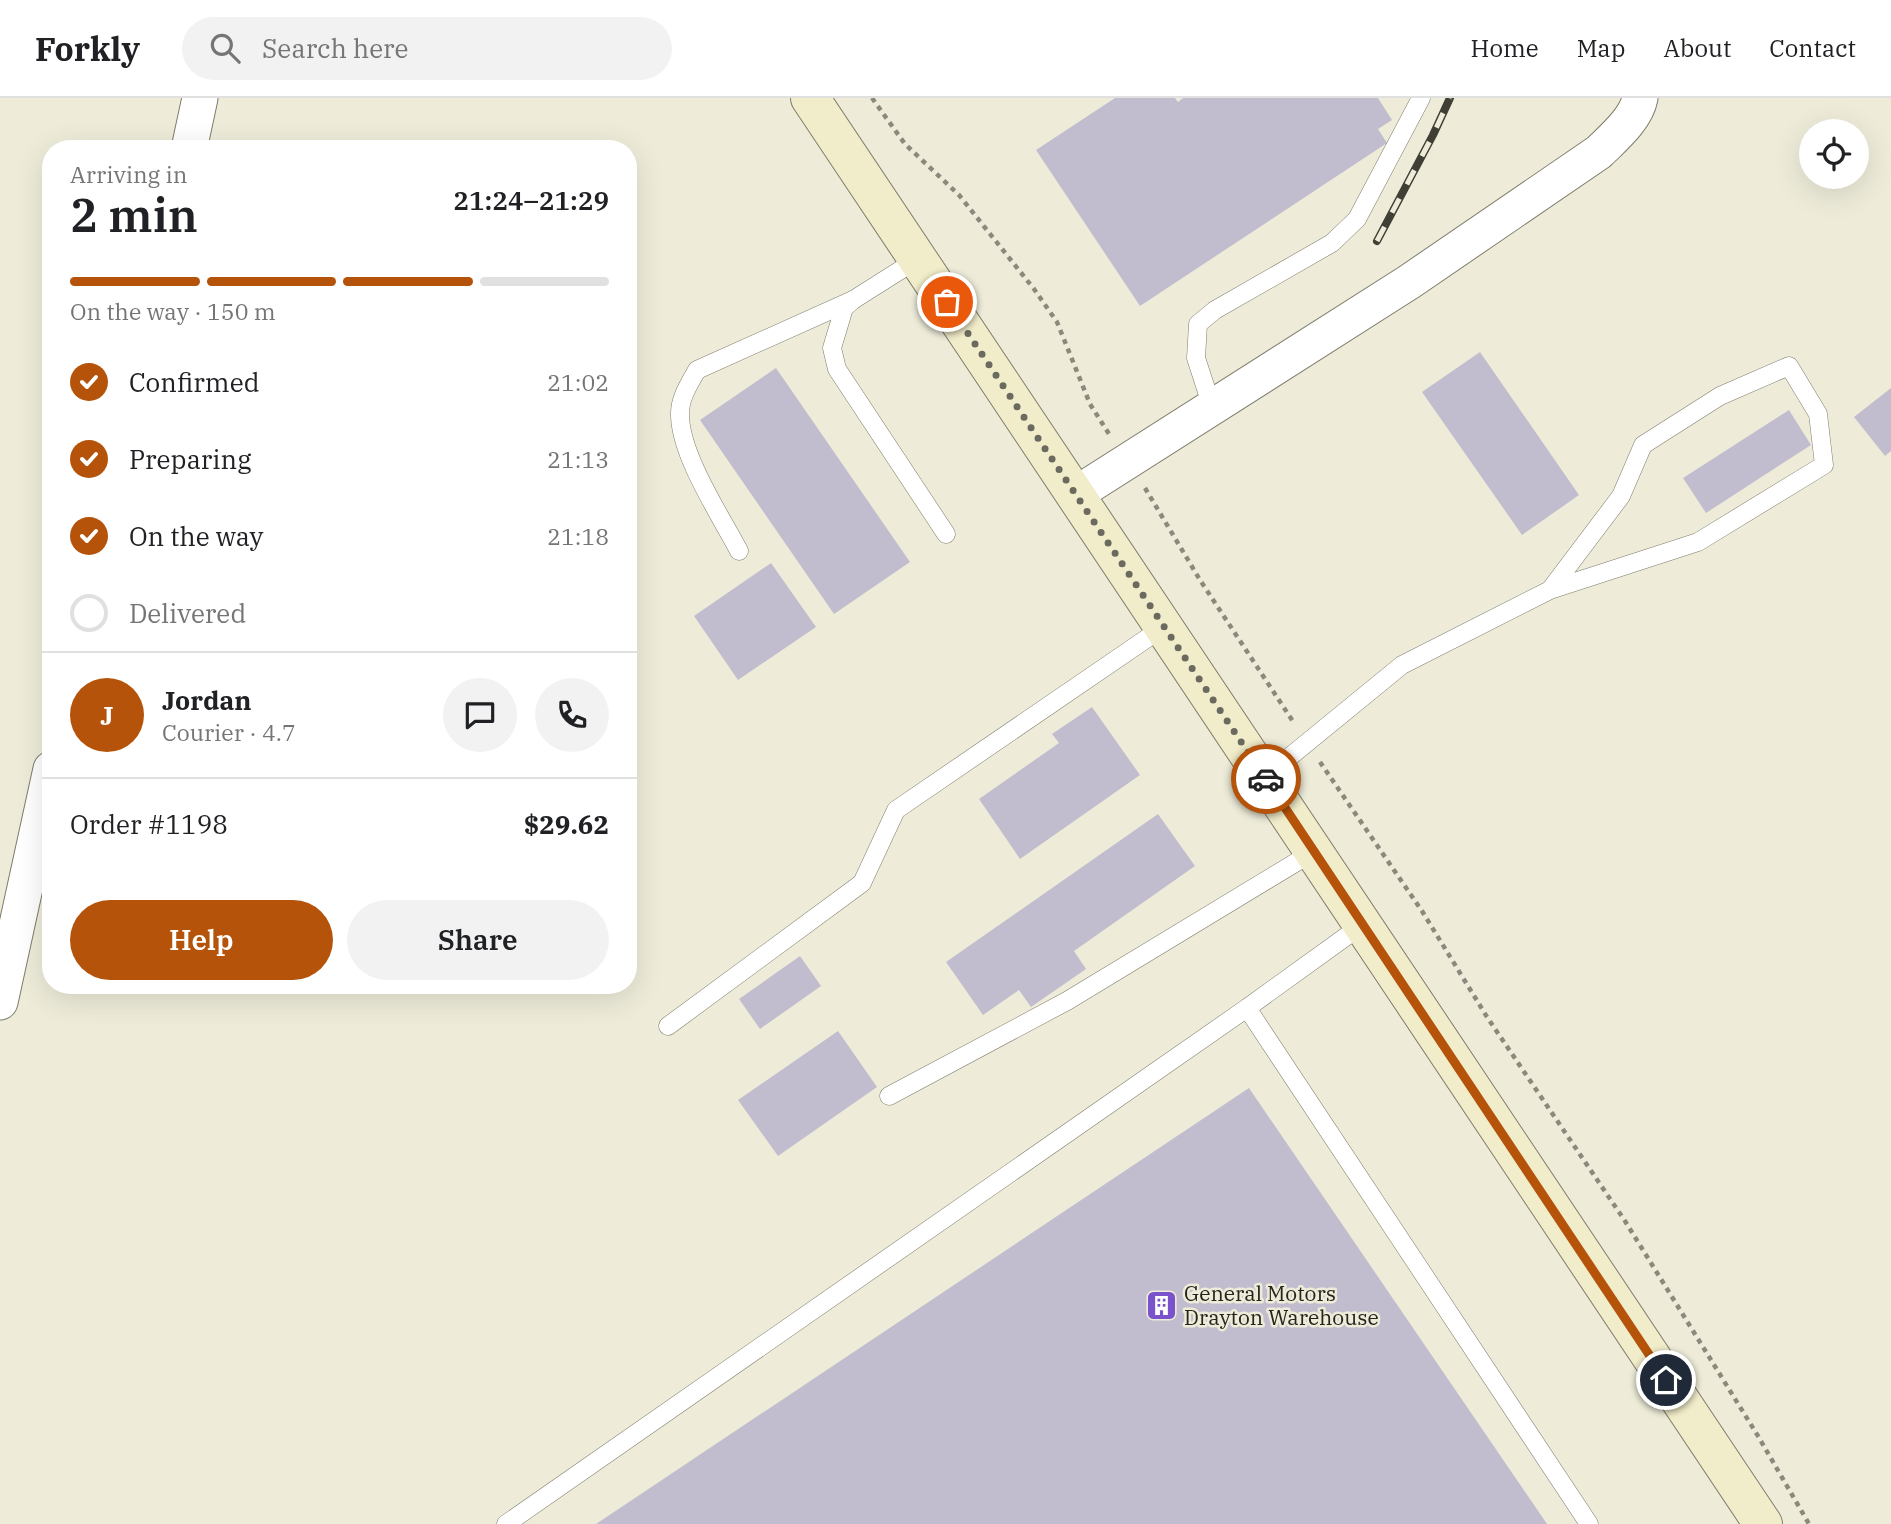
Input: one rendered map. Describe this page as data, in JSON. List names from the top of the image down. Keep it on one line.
{"places":{"building":["General Motors Drayton Warehouse"]},"page":{"header":"Forkly","search":"Search here","nav":["Home","Map","About","Contact"],"heading":["2 min","Arriving in","21:24–21:29"],"panel":["Jordan","Courier · 4.7","Order #1198","$29.62"],"bar":"On the way · 150 m","list":[["Confirmed","21:02"],["Preparing","21:13"],["On the way","21:18"],"Delivered"],"round":"J","buttons":["Help","Share"]}}
